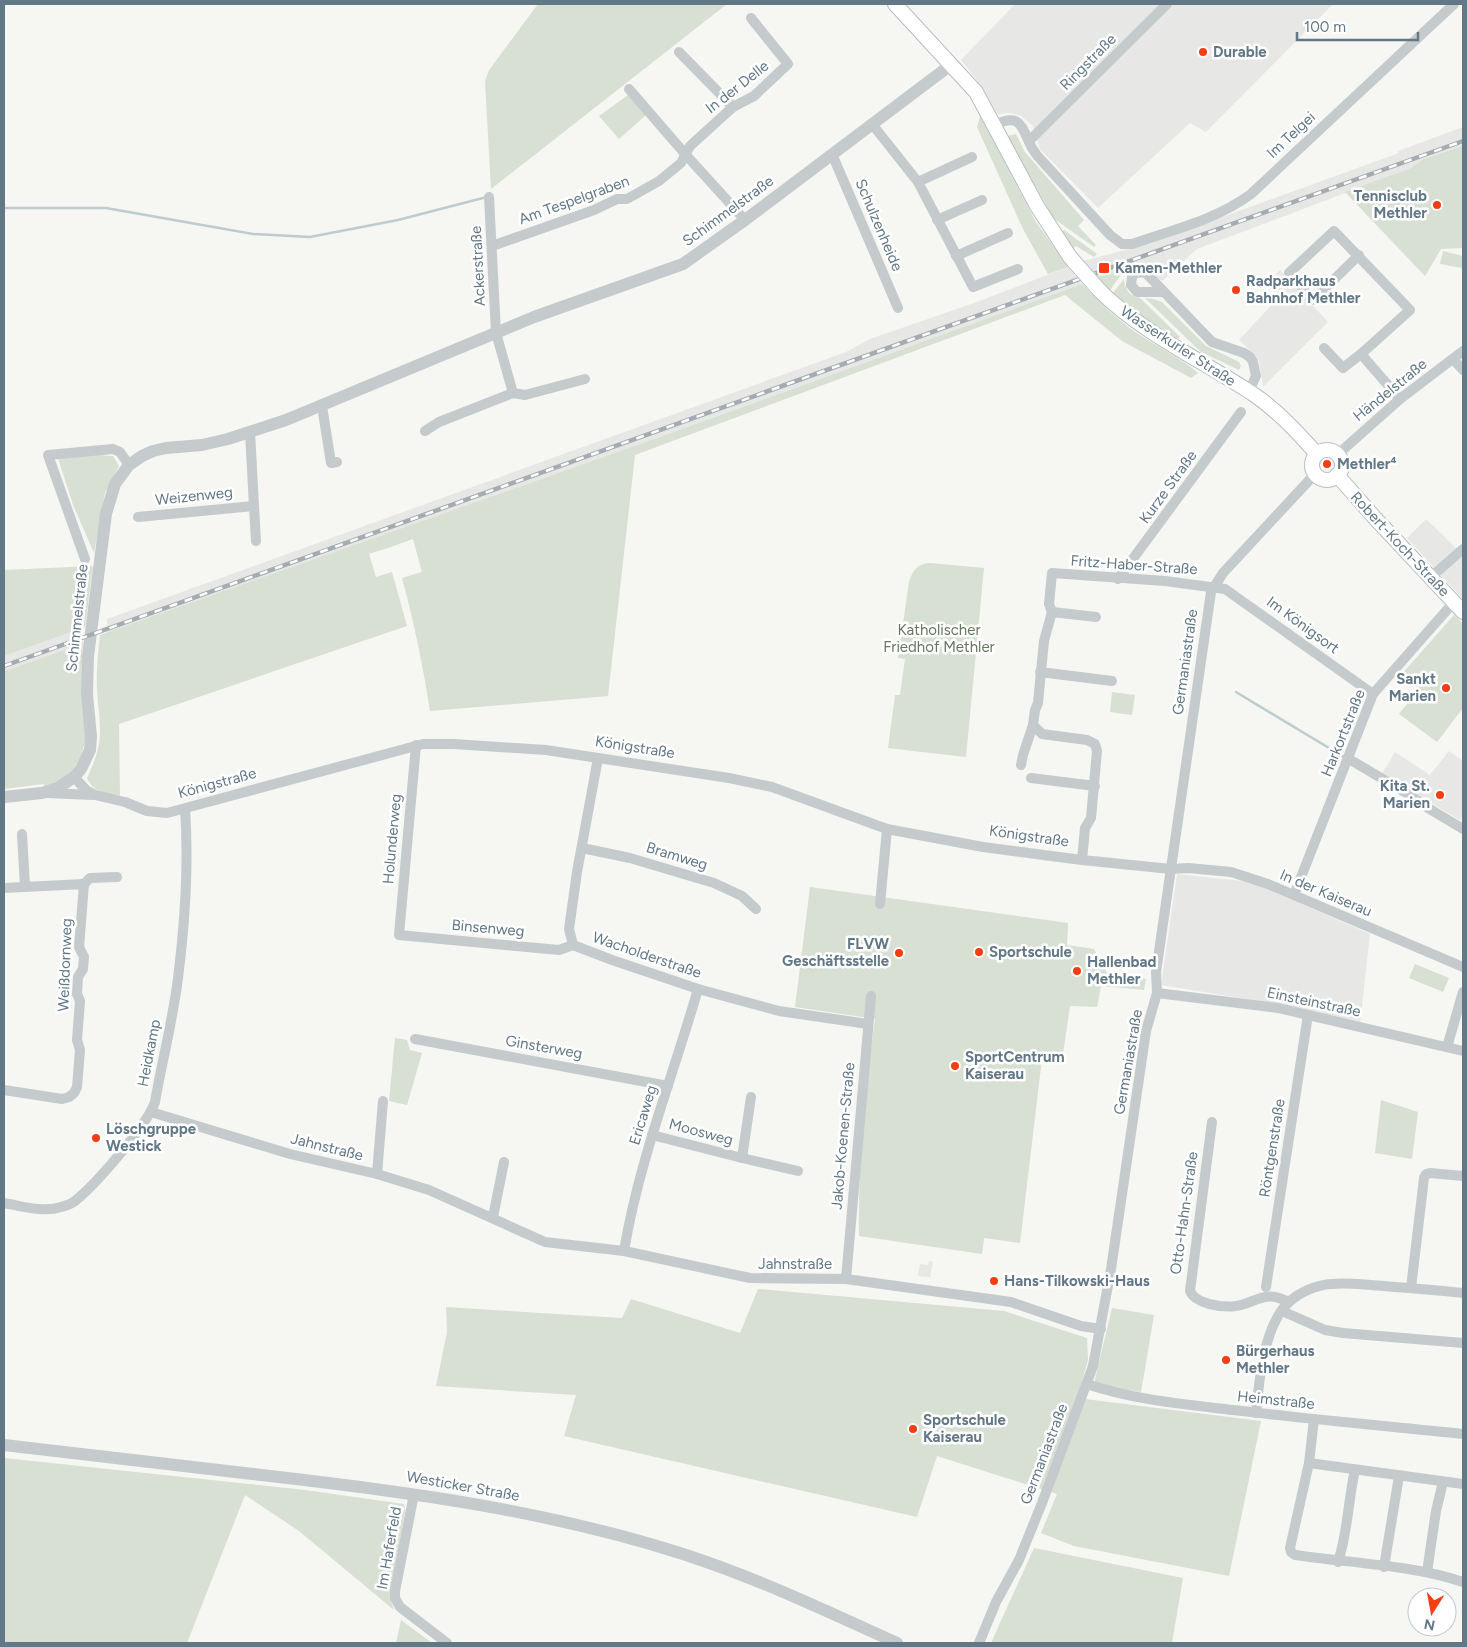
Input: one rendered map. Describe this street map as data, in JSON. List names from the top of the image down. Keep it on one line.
{"streets":{"main road":["Wasserkurler Straße","Robert-Koch-Straße"],"street":["Ringstraße","In der Delle","Im Telgei","Am Tespelgraben","Schimmelstraße","Schulzenheide","Ackerstraße","Händelstraße","Kurze Straße","Weizenweg","Fritz-Haber-Straße","Im Königsort","Germaniastraße","Harkortstraße","Königstraße","Holunderweg","Bramweg","In der Kaiserau","Binsenweg","Wacholderstraße","Weißdornweg","Einsteinstraße","Ginsterweg","Heidkamp","Ericaweg","Moosweg","Jakob-Koenen-Straße","Jahnstraße","Röntgenstraße","Otto-Hahn-Straße","Heimstraße","Westicker Straße","Im Haferfeld"]},"crossings":[["Ringstraße","Im Telgei"],["In der Delle","Am Tespelgraben"],["Am Tespelgraben","Ackerstraße"],["Schimmelstraße","Schulzenheide"],["Schimmelstraße","Ackerstraße"],["Schimmelstraße","Wasserkurler Straße"],["Schimmelstraße","Weizenweg"],["Schimmelstraße","Königstraße"],["Händelstraße","Robert-Koch-Straße"],["Händelstraße","Germaniastraße"],["Kurze Straße","Fritz-Haber-Straße"],["Robert-Koch-Straße","Germaniastraße"],["Robert-Koch-Straße","Harkortstraße"],["Fritz-Haber-Straße","Im Königsort"],["Fritz-Haber-Straße","Germaniastraße"],["Im Königsort","Germaniastraße"],["Im Königsort","Harkortstraße"],["Germaniastraße","Königstraße"],["Germaniastraße","In der Kaiserau"],["Germaniastraße","Einsteinstraße"],["Germaniastraße","Jahnstraße"],["Germaniastraße","Heimstraße"],["Harkortstraße","In der Kaiserau"],["Königstraße","Holunderweg"],["Königstraße","In der Kaiserau"],["Königstraße","Wacholderstraße"],["Königstraße","Heidkamp"],["Holunderweg","Binsenweg"],["Bramweg","Wacholderstraße"],["Binsenweg","Wacholderstraße"],["Wacholderstraße","Ericaweg"],["Wacholderstraße","Jakob-Koenen-Straße"],["Einsteinstraße","Röntgenstraße"],["Ginsterweg","Ericaweg"],["Heidkamp","Jahnstraße"],["Ericaweg","Moosweg"],["Ericaweg","Jahnstraße"],["Jakob-Koenen-Straße","Jahnstraße"],["Westicker Straße","Im Haferfeld"]],"parks":["Katholischer Friedhof Methler"],"places":{"other":["Durable","Tennisclub Methler","Radparkhaus Bahnhof Methler","Methler⁴","Sankt Marien","Kita St. Marien","Sportschule","FLVW Geschäftsstelle","Hallenbad Methler","SportCentrum Kaiserau","Löschgruppe Westick","Hans-Tilkowski-Haus","Bürgerhaus Methler","Sportschule Kaiserau"],"transit":["Kamen-Methler"]},"scale_bar":"100 m","north":"bottom"}
